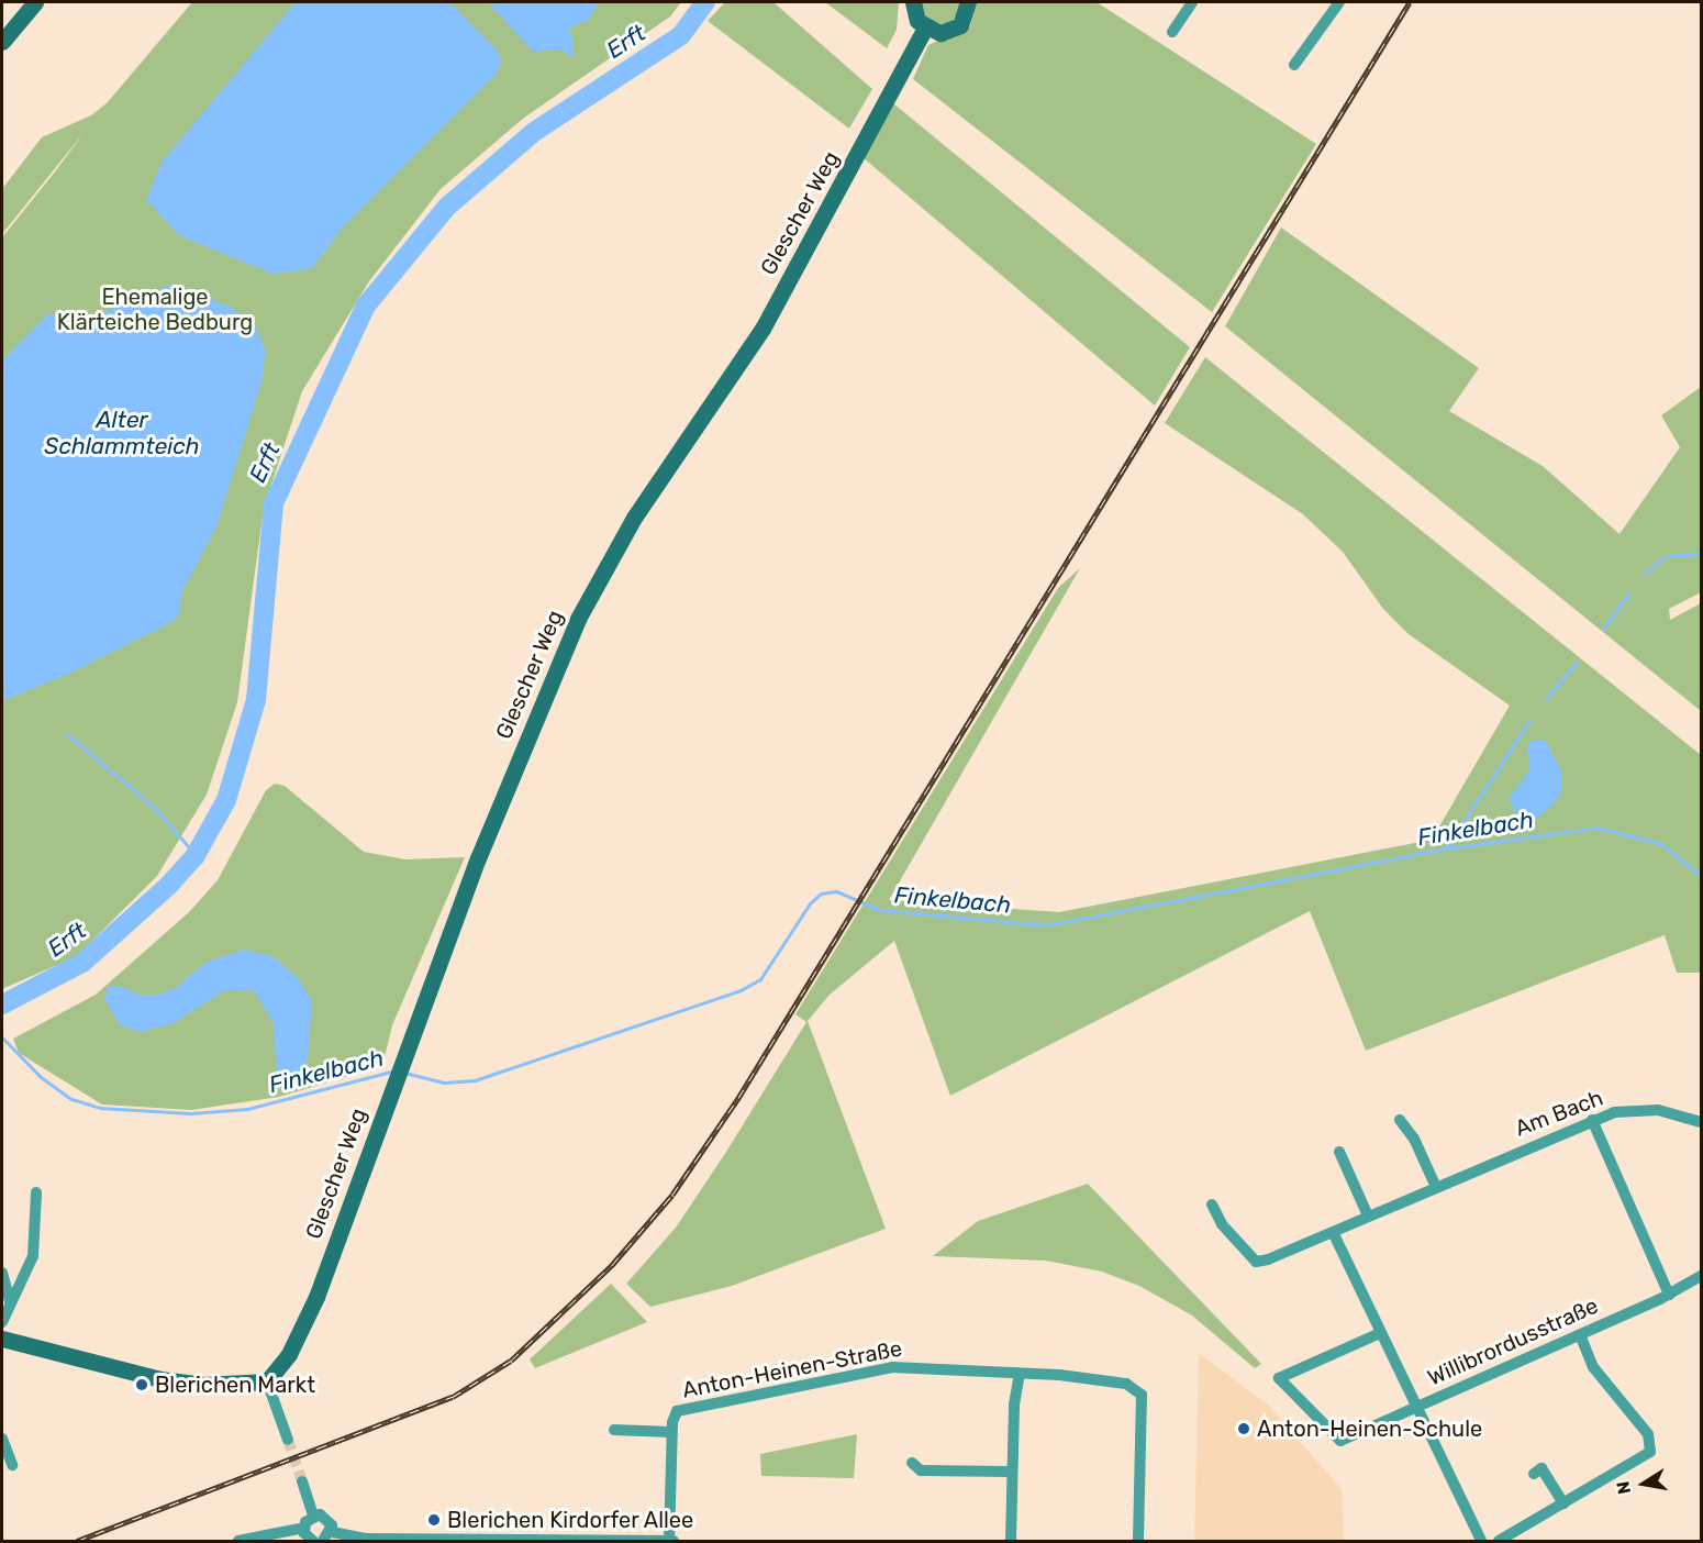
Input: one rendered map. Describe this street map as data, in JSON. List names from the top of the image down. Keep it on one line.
{"streets":{"street":["Glescher Weg","Am Bach","Willibrordusstraße","Anton-Heinen-Straße"]},"water":["Erft","Alter Schlammteich","Finkelbach"],"parks":["Ehemalige Klärteiche Bedburg"],"places":["Blerichen Markt","Anton-Heinen-Schule","Blerichen Kirdorfer Allee"],"north":"left"}
